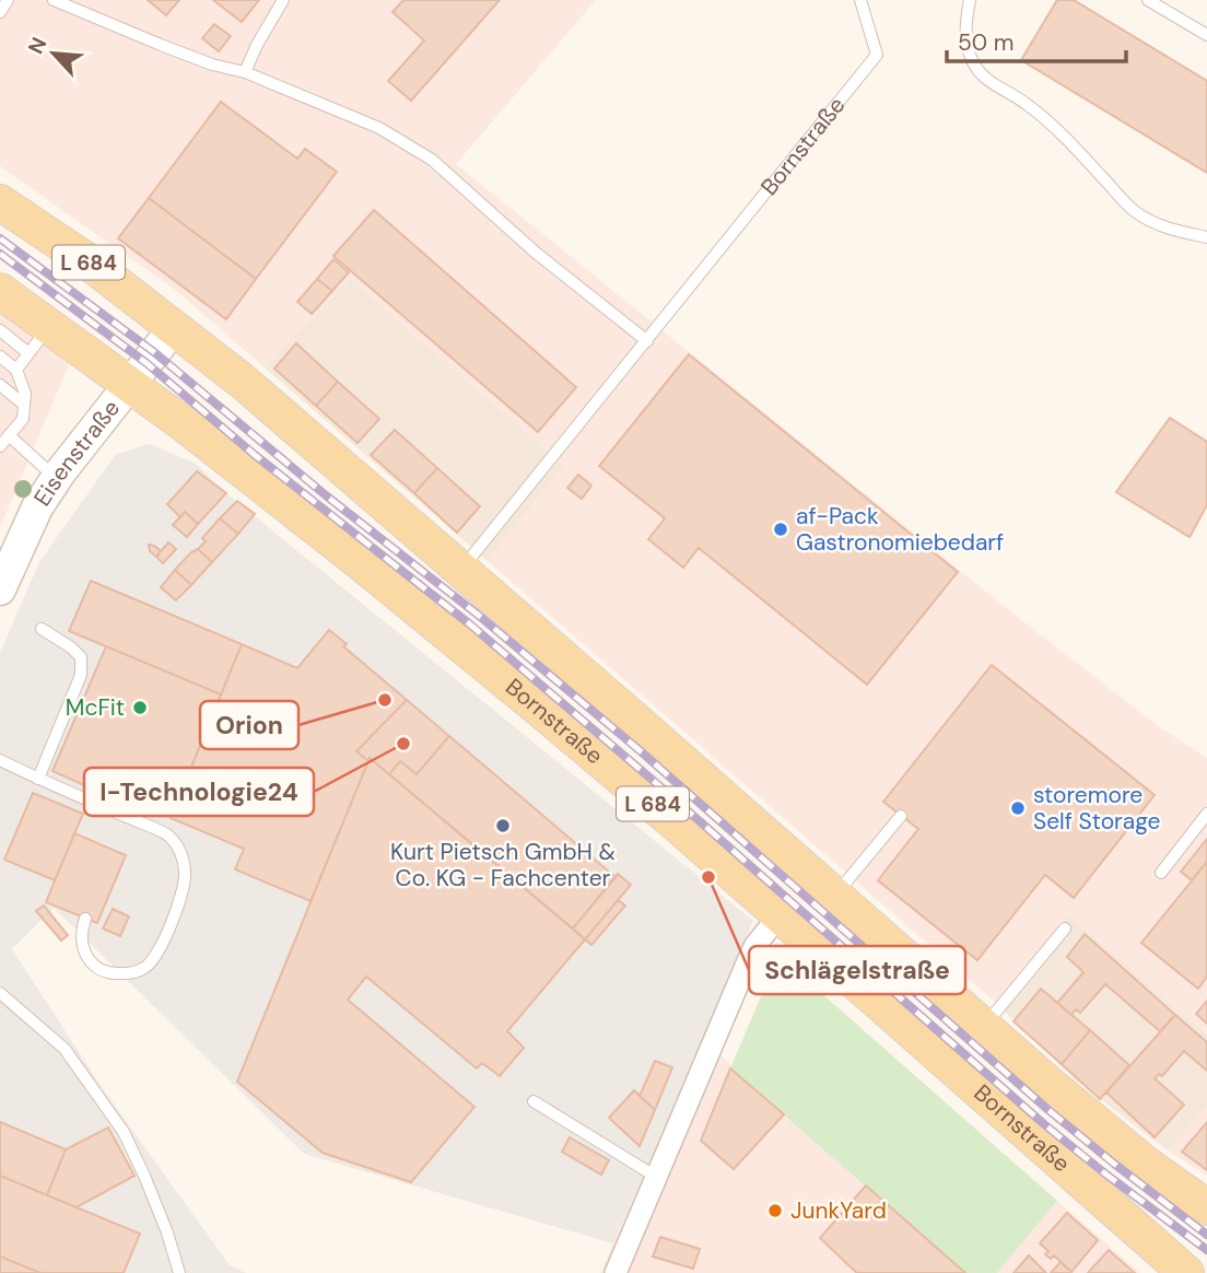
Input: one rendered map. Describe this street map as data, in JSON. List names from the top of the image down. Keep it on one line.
{"streets":{"main road":["Bornstraße","L 684"],"street":["Eisenstraße"]},"crossings":[["Bornstraße","L 684"],["Bornstraße","Eisenstraße"],["L 684","Eisenstraße"]],"places":["af-Pack Gastronomiebedarf","Orion","McFit","I-Technologie24","storemore Self Storage","Kurt Pietsch GmbH & Co. KG - Fachcenter","Schlägelstraße","JunkYard"],"scale_bar":"50 m","north":"top left"}
